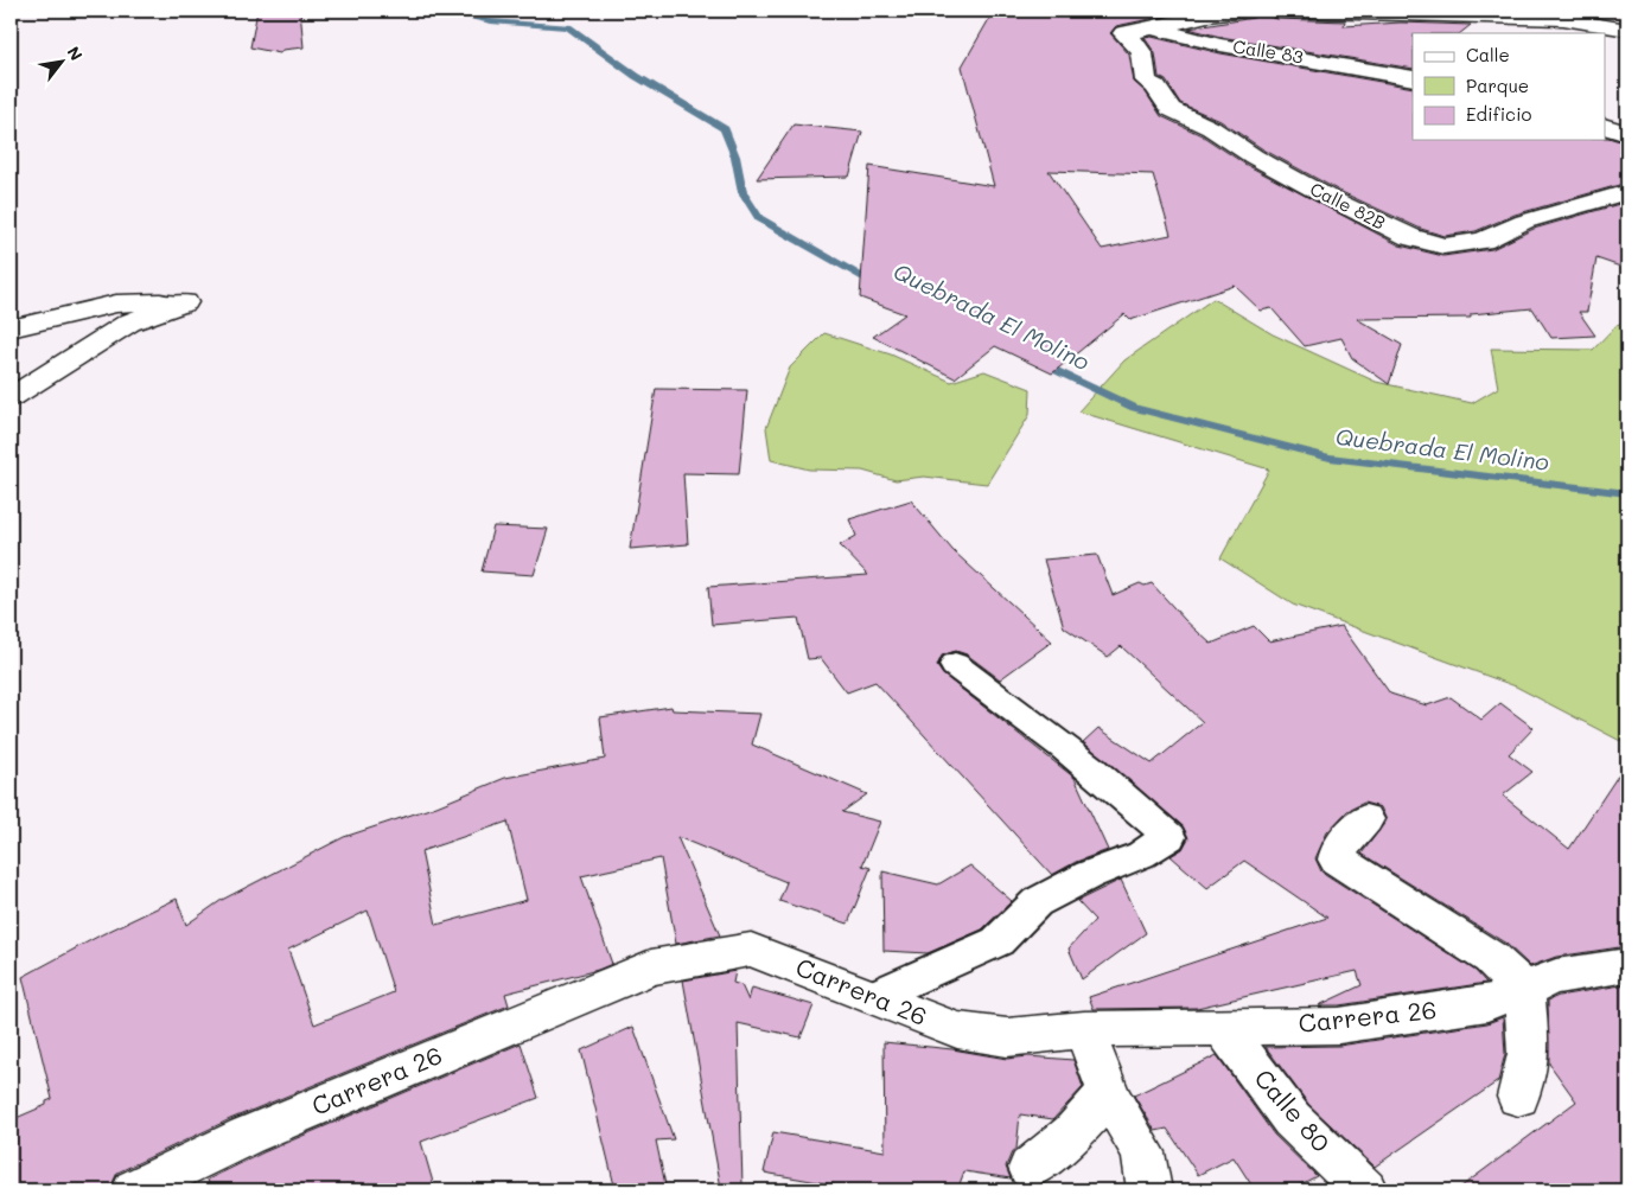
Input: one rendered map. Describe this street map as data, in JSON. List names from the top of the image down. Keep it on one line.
{"streets":{"street":["Calle 83","Calle 82B","Carrera 26","Calle 80"]},"crossings":[["Calle 83","Calle 82B"],["Carrera 26","Calle 80"]],"water":["Quebrada El Molino"],"legend":["Calle","Parque","Edificio"],"north":"top right"}
